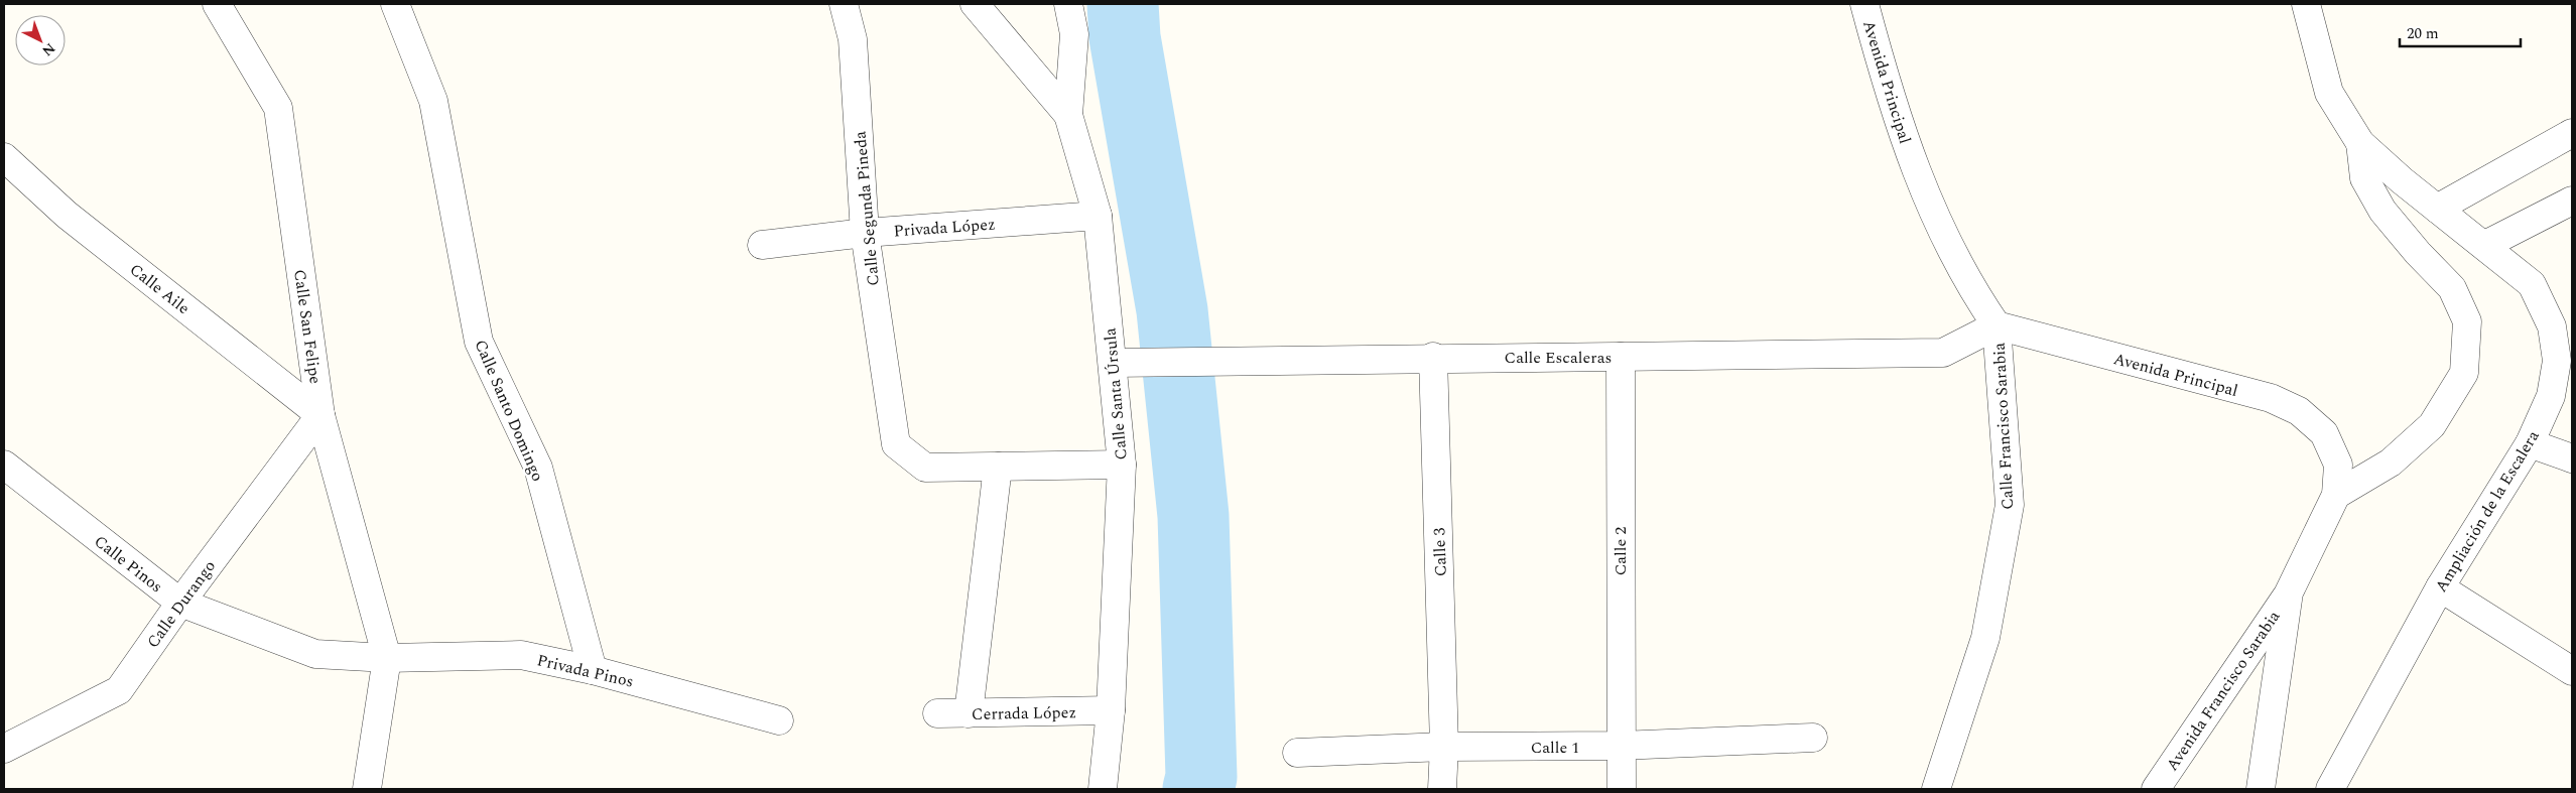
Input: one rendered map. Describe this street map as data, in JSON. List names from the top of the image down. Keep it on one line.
{"streets":{"street":["Avenida Principal","Calle Segunda Pineda","Privada López","Calle Aile","Calle San Felipe","Calle Escaleras","Calle Santa Úrsula","Calle Santo Domingo","Calle Francisco Sarabia","Ampliación de la Escalera","Calle 2","Calle 3","Calle Pinos","Calle Durango","Privada Pinos","Avenida Francisco Sarabia","Cerrada López","Calle 1"]},"crossings":[["Avenida Principal","Calle Escaleras"],["Avenida Principal","Calle Francisco Sarabia"],["Avenida Principal","Avenida Francisco Sarabia"],["Calle Segunda Pineda","Privada López"],["Privada López","Calle Santa Úrsula"],["Calle Aile","Calle San Felipe"],["Calle Aile","Calle Durango"],["Calle San Felipe","Calle Pinos"],["Calle San Felipe","Calle Durango"],["Calle San Felipe","Privada Pinos"],["Calle Escaleras","Calle Santa Úrsula"],["Calle Escaleras","Calle Francisco Sarabia"],["Calle Escaleras","Calle 2"],["Calle Escaleras","Calle 3"],["Calle Santa Úrsula","Cerrada López"],["Calle Santo Domingo","Privada Pinos"],["Calle 2","Calle 1"],["Calle 3","Calle 1"],["Calle Pinos","Calle Durango"],["Calle Pinos","Privada Pinos"]],"scale_bar":"20 m","north":"bottom right"}
